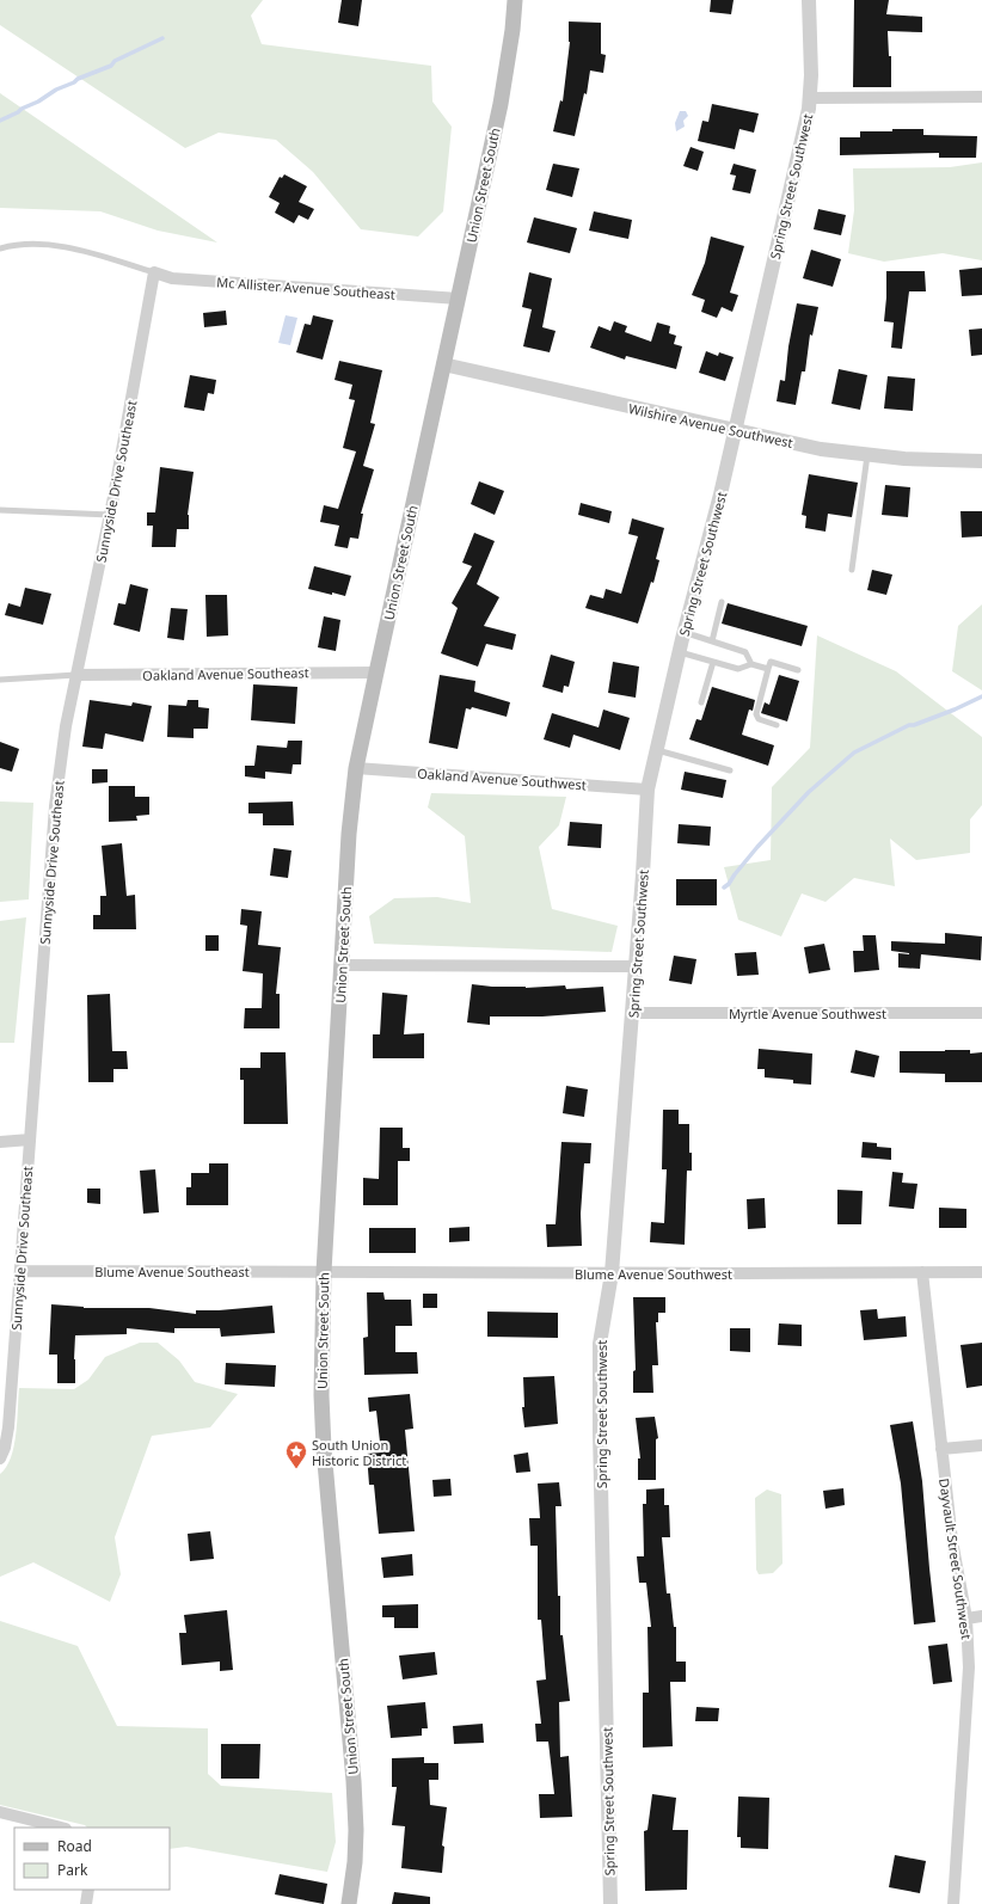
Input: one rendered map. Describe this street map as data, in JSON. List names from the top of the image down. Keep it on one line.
{"streets":{"main road":["Union Street South"],"street":["Spring Street Southwest","Mc Allister Avenue Southeast","Wilshire Avenue Southwest","Sunnyside Drive Southeast","Oakland Avenue Southeast","Oakland Avenue Southwest","Myrtle Avenue Southwest","Blume Avenue Southeast","Blume Avenue Southwest","Dayvault Street Southwest"]},"crossings":[["Union Street South","Mc Allister Avenue Southeast"],["Union Street South","Wilshire Avenue Southwest"],["Union Street South","Oakland Avenue Southeast"],["Union Street South","Oakland Avenue Southwest"],["Union Street South","Blume Avenue Southeast"],["Union Street South","Blume Avenue Southwest"],["Spring Street Southwest","Wilshire Avenue Southwest"],["Spring Street Southwest","Oakland Avenue Southwest"],["Spring Street Southwest","Myrtle Avenue Southwest"],["Spring Street Southwest","Blume Avenue Southwest"],["Mc Allister Avenue Southeast","Sunnyside Drive Southeast"],["Sunnyside Drive Southeast","Oakland Avenue Southeast"],["Sunnyside Drive Southeast","Blume Avenue Southeast"],["Blume Avenue Southeast","Blume Avenue Southwest"],["Blume Avenue Southwest","Dayvault Street Southwest"]],"places":{"place":["South Union Historic District"]},"legend":["Road","Park"]}
